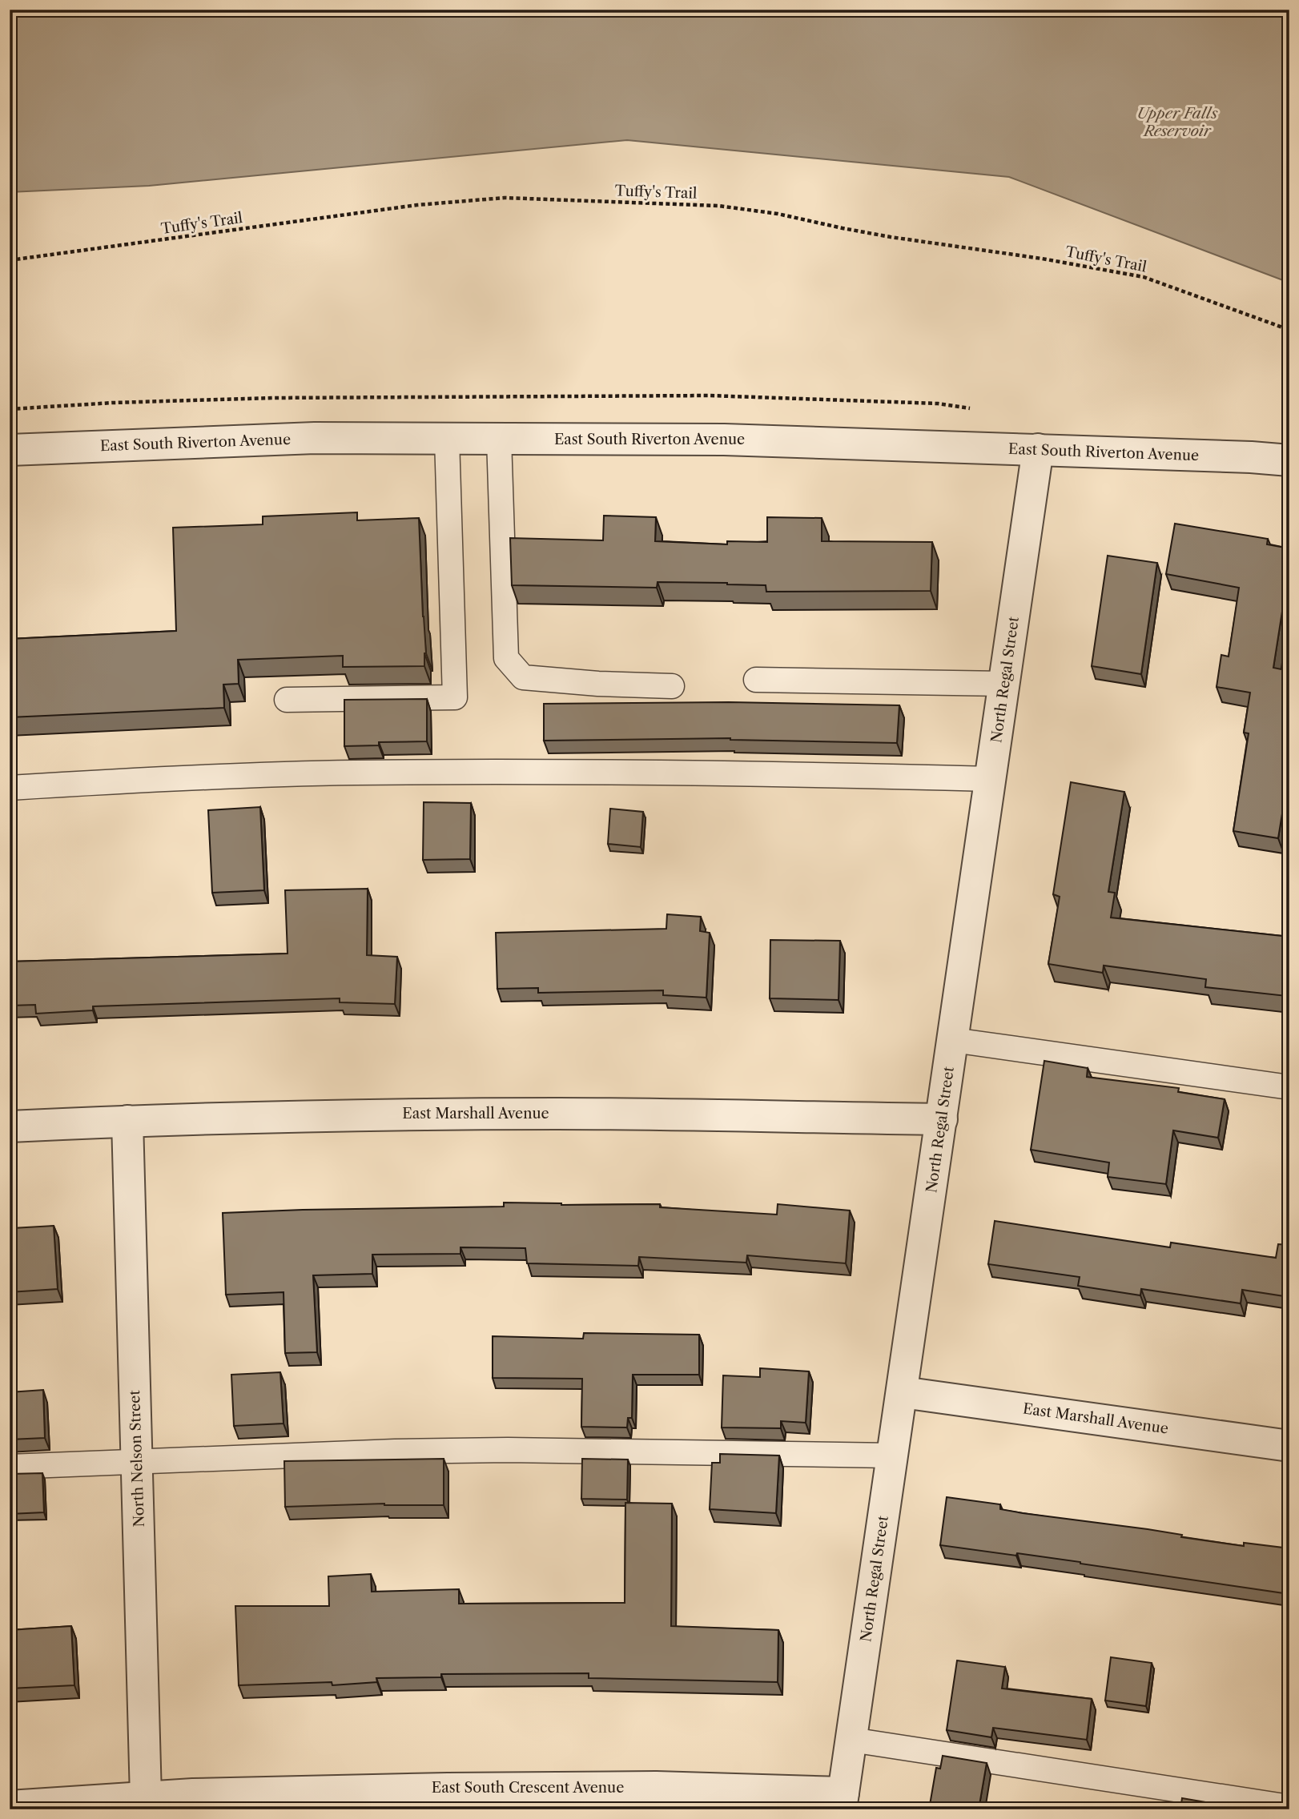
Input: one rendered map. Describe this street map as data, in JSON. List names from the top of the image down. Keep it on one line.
{"streets":{"street":["East South Riverton Avenue","North Regal Street","East Marshall Avenue","North Nelson Street","East South Crescent Avenue"],"path":["Tuffy's Trail"]},"crossings":[["East South Riverton Avenue","North Regal Street"],["North Regal Street","East Marshall Avenue"],["North Regal Street","East South Crescent Avenue"],["East Marshall Avenue","North Nelson Street"],["North Nelson Street","East South Crescent Avenue"]],"water":["Upper Falls Reservoir"]}
